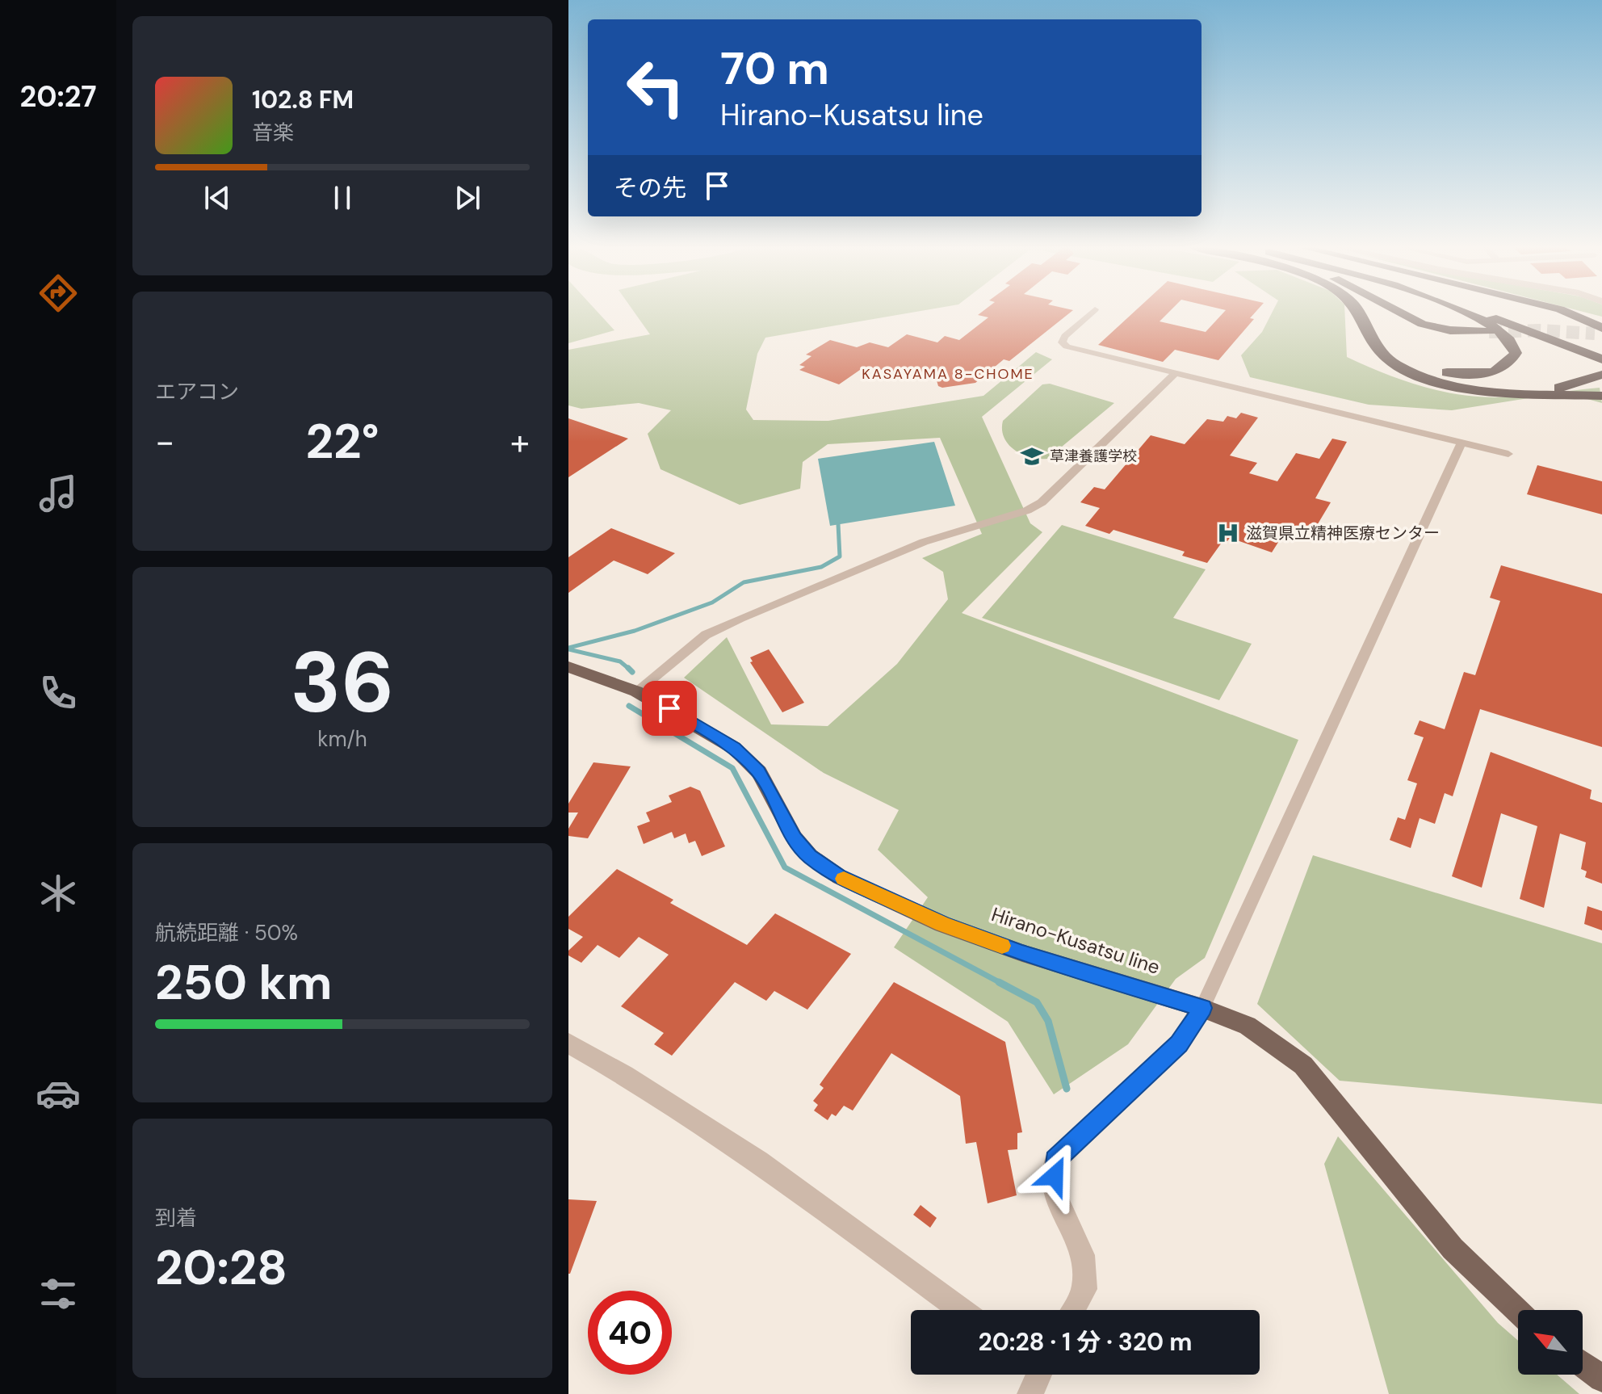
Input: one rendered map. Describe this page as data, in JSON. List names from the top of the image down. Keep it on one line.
{"streets":{"main road":["Hirano-Kusatsu line"]},"districts":["KASAYAMA 8-CHOME"],"places":{"school or university":["草津養護学校"],"hospital":["滋賀県立精神医療センター"]},"north":"top left","page":{"tabs":"20:27","turn":["70 m","Hirano-Kusatsu line"],"song":["102.8 FM","音楽"],"then":"その先","tile":["エアコン",["36","km/h"],["航続距離 · 50%","250 km"],["到着","20:28"]],"heat":["−","22°","+"],"limit":"40","trip":"20:28 · 1 分 · 320 m"}}
